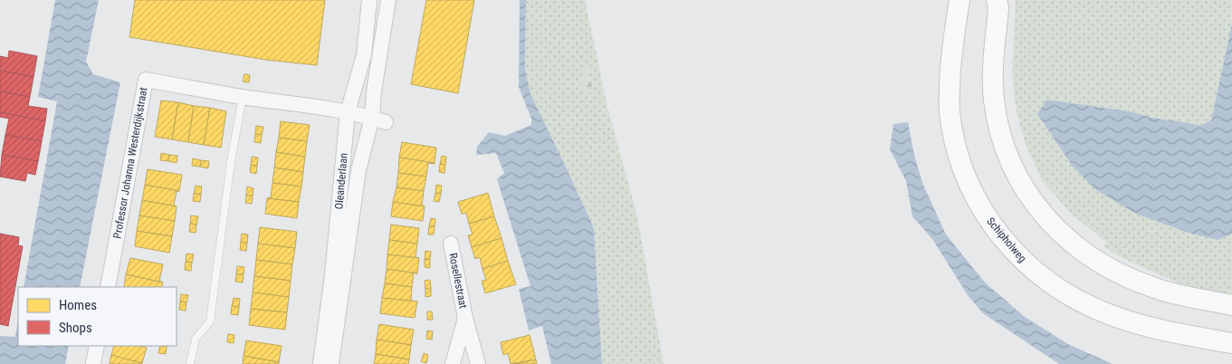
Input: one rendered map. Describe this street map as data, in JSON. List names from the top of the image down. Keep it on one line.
{"streets":{"main road":["Schipholweg"],"street":["Professor Johanna Westerdijkstraat","Oleanderlaan","Rosellestraat"]},"crossings":[["Professor Johanna Westerdijkstraat","Oleanderlaan"]],"legend":["Homes","Shops"]}
